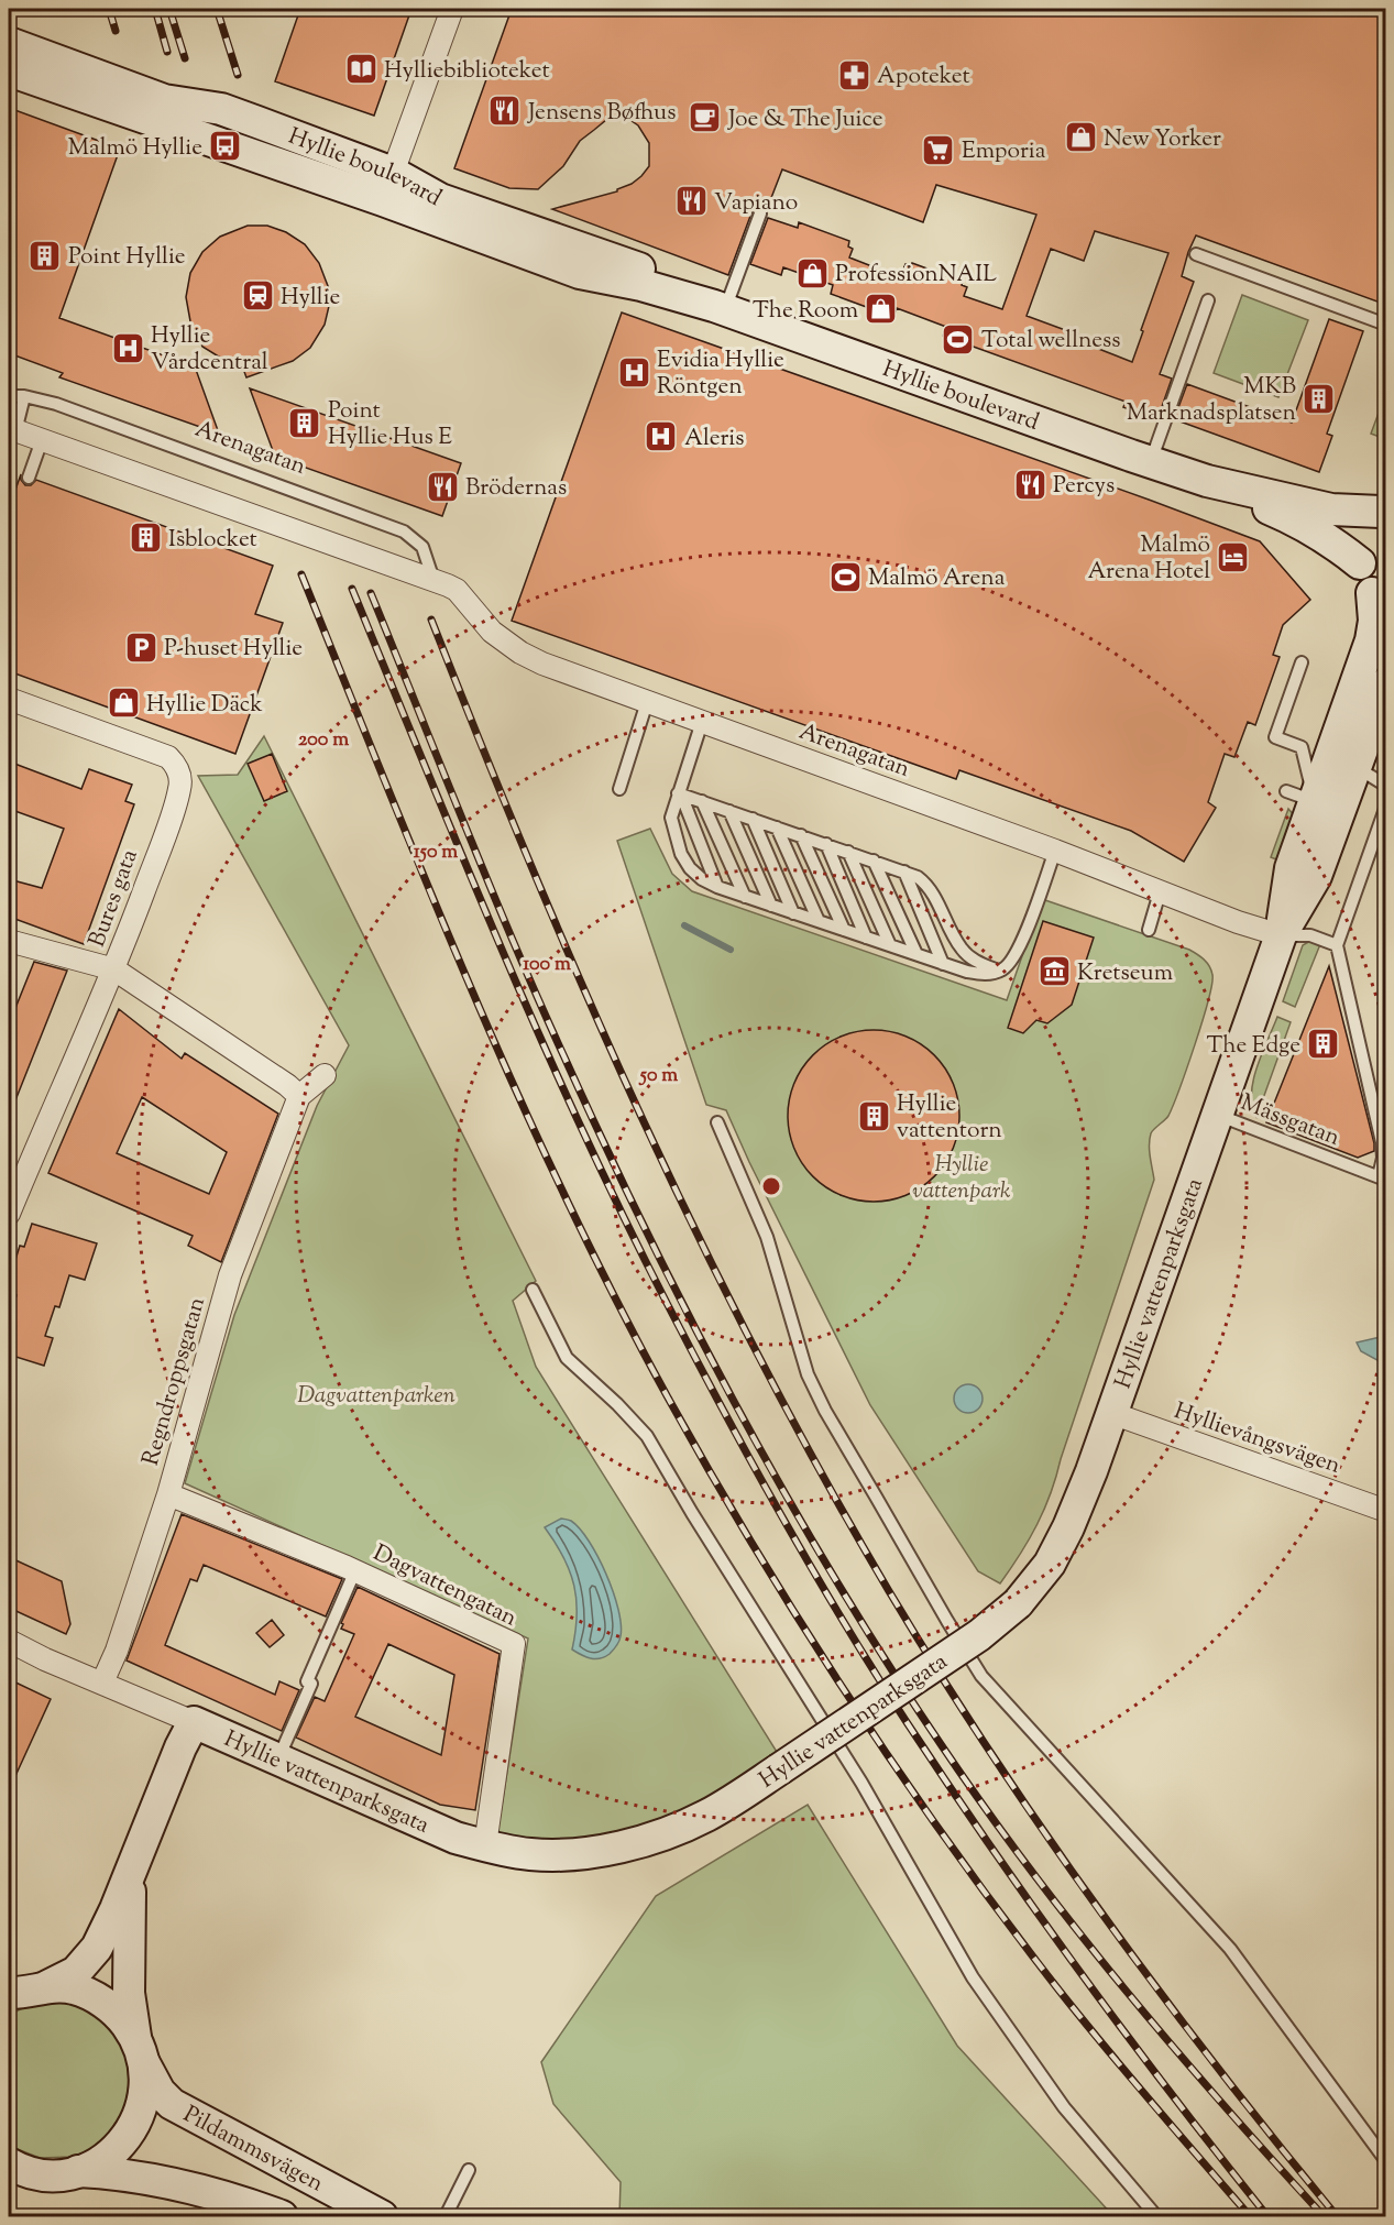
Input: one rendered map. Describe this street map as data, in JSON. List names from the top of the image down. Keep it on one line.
{"streets":{"street":["Hyllie boulevard","Arenagatan","Bures gata","Hyllie vattenparksgata","Regndroppsgatan","Hyllievångsvägen","Dagvattengatan","Pildammsvägen"],"lane":["Mässgatan"]},"crossings":[["Hyllie boulevard","Hyllie vattenparksgata"],["Arenagatan","Hyllie vattenparksgata"],["Mässgatan","Hyllie vattenparksgata"],["Hyllie vattenparksgata","Regndroppsgatan"],["Hyllie vattenparksgata","Hyllievångsvägen"],["Hyllie vattenparksgata","Dagvattengatan"],["Regndroppsgatan","Dagvattengatan"]],"parks":["Hyllie vattenpark","Dagvattenparken"],"places":{"library":["Hylliebiblioteket"],"pharmacy":["Apoteket"],"restaurant":["Jensens Bøfhus","Vapiano","Percys","Brödernas"],"cafe":["Joe & The Juice"],"shop":["New Yorker","ProfessionNAIL","The Room","Hyllie Däck"],"bus stop":["Malmö Hyllie"],"supermarket":["Emporia"],"building":["Point Hyllie","MKB Marknadsplatsen","Point Hyllie Hus E","Isblocket","The Edge","Hyllie vattentorn"],"station":["Hyllie"],"sports":["Total wellness","Malmö Arena"],"hospital":["Hyllie Vårdcentral","Evidia Hyllie Röntgen","Aleris"],"hotel":["Malmö Arena Hotel"],"parking":["P-huset Hyllie"],"museum":["Kretseum"]},"rings":["200 m","150 m","100 m","50 m"]}
